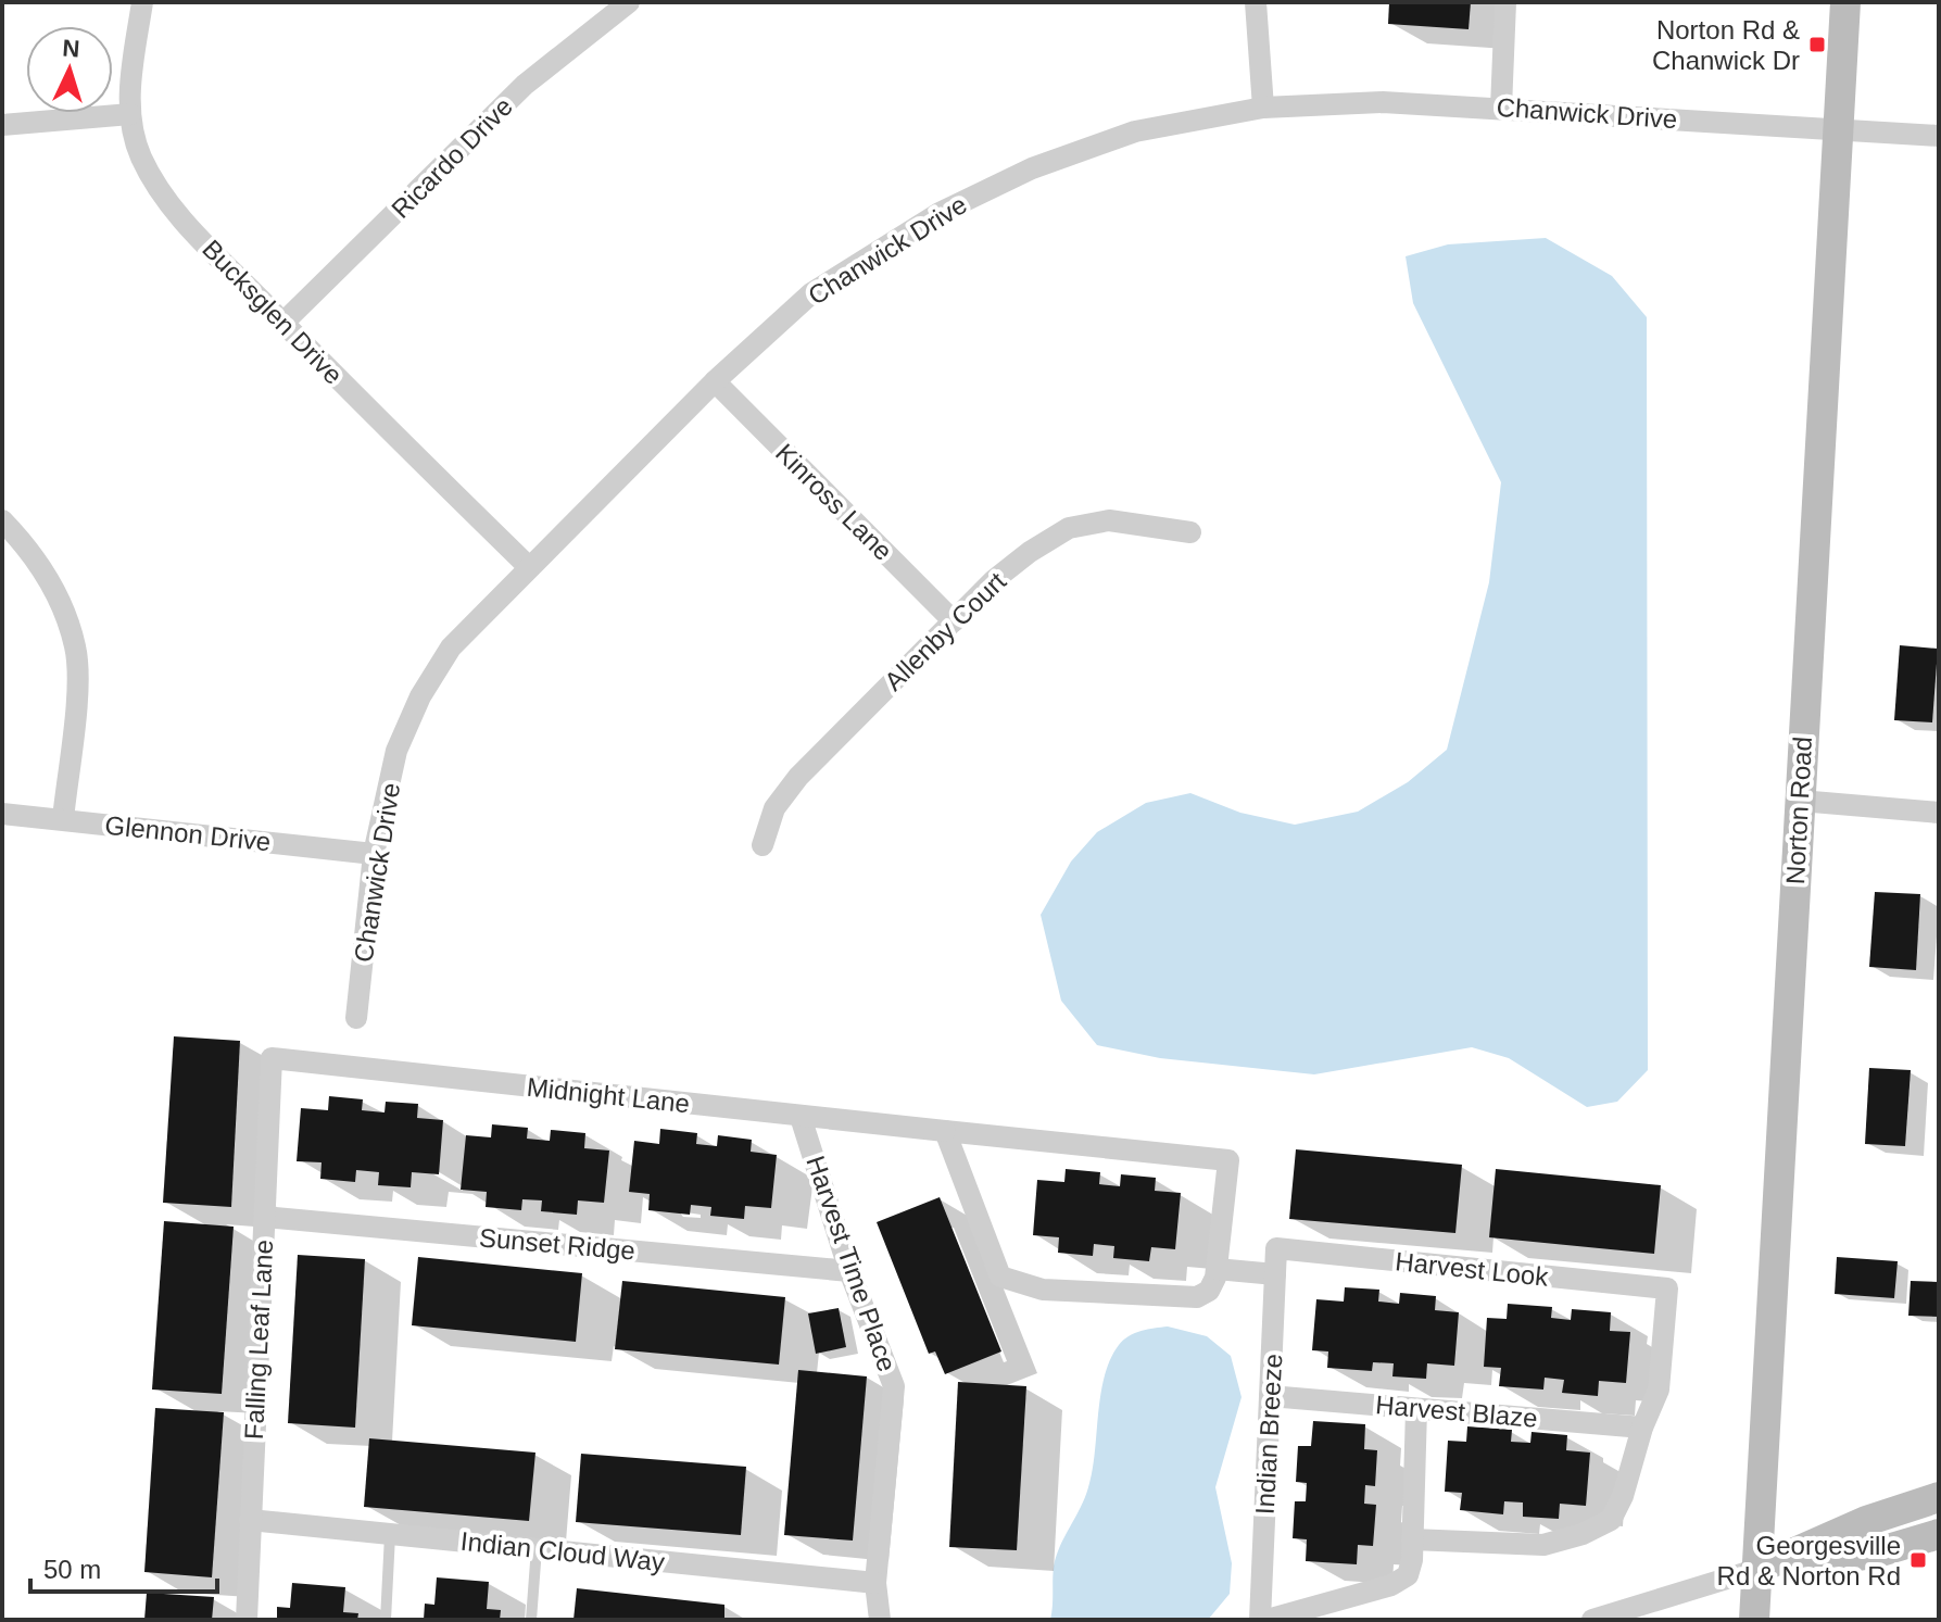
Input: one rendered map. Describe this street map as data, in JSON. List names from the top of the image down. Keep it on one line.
{"streets":{"main road":["Norton Road"],"street":["Chanwick Drive","Ricardo Drive","Bucksglen Drive","Kinross Lane","Allenby Court","Glennon Drive","Midnight Lane","Sunset Ridge","Harvest Time Place","Harvest Look","Falling Leaf Lane","Harvest Blaze","Indian Breeze","Indian Cloud Way"]},"crossings":[["Chanwick Drive","Bucksglen Drive"],["Chanwick Drive","Kinross Lane"],["Chanwick Drive","Norton Road"],["Chanwick Drive","Glennon Drive"],["Ricardo Drive","Bucksglen Drive"],["Kinross Lane","Allenby Court"],["Midnight Lane","Harvest Time Place"],["Midnight Lane","Falling Leaf Lane"],["Sunset Ridge","Harvest Time Place"],["Sunset Ridge","Falling Leaf Lane"],["Harvest Time Place","Indian Cloud Way"],["Harvest Look","Harvest Blaze"],["Harvest Look","Indian Breeze"],["Falling Leaf Lane","Indian Cloud Way"],["Harvest Blaze","Indian Breeze"]],"places":{"transit":["Norton Rd & Chanwick Dr","Georgesville Rd & Norton Rd"]},"scale_bar":"50 m","north":"top"}
